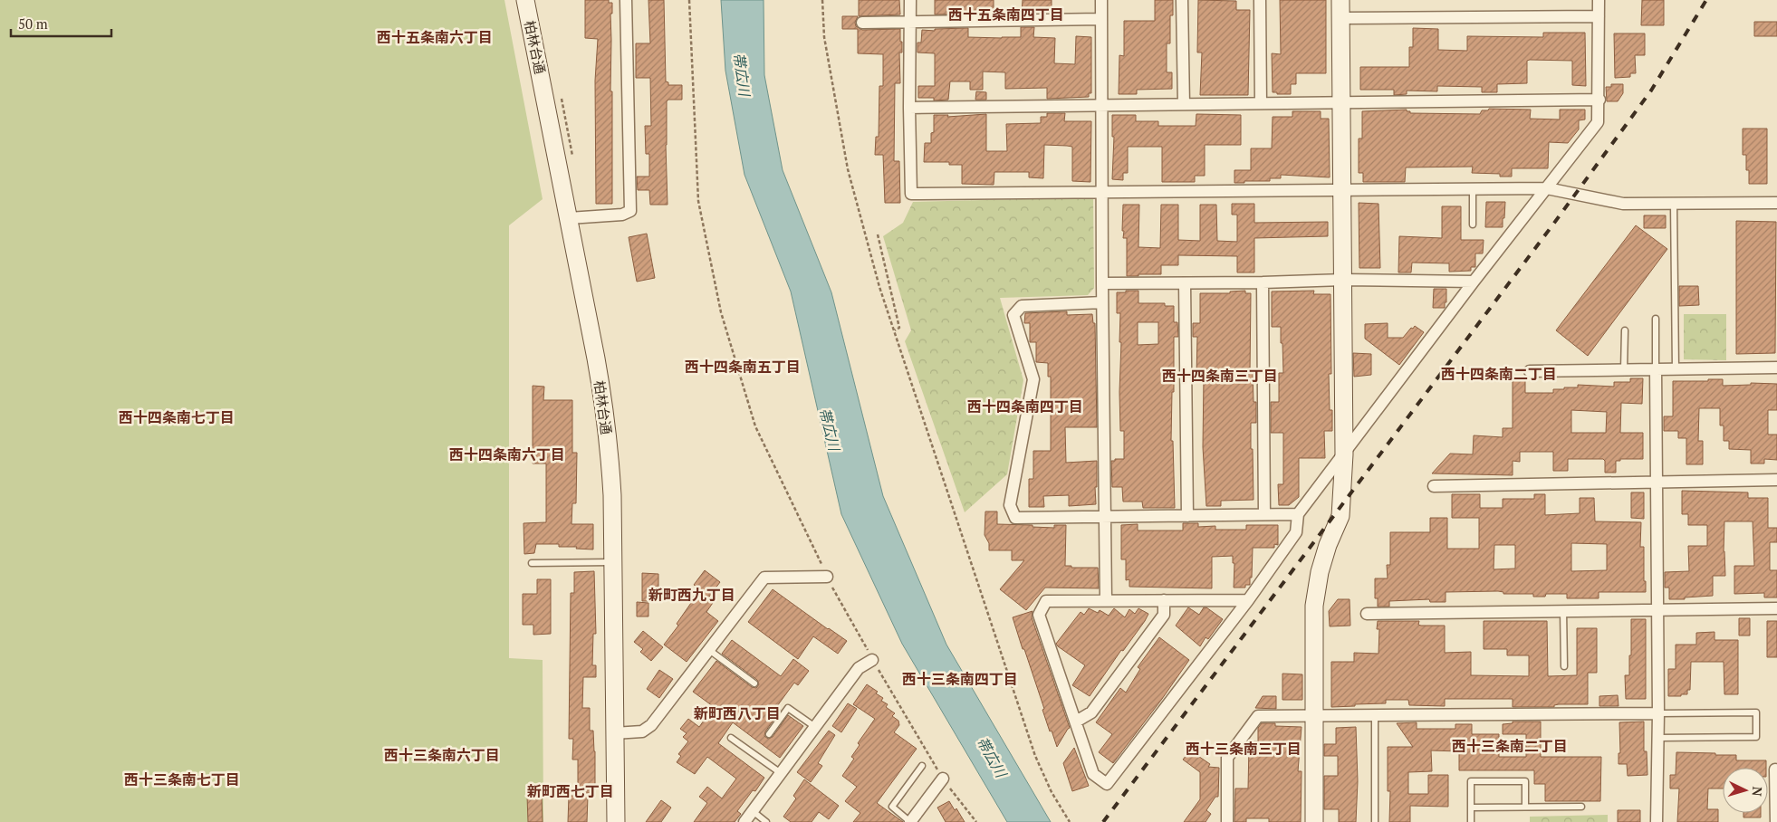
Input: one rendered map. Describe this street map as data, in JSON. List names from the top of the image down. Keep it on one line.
{"streets":{"street":["柏林台通"]},"districts":["西十五条南四丁目","西十五条南六丁目","西十四条南五丁目","西十四条南二丁目","西十四条南三丁目","西十四条南四丁目","西十四条南七丁目","西十四条南六丁目","新町西九丁目","西十三条南四丁目","新町西八丁目","西十三条南二丁目","西十三条南三丁目","西十三条南六丁目","西十三条南七丁目","新町西七丁目"],"water":["帯広川"],"scale_bar":"50 m","north":"right"}
